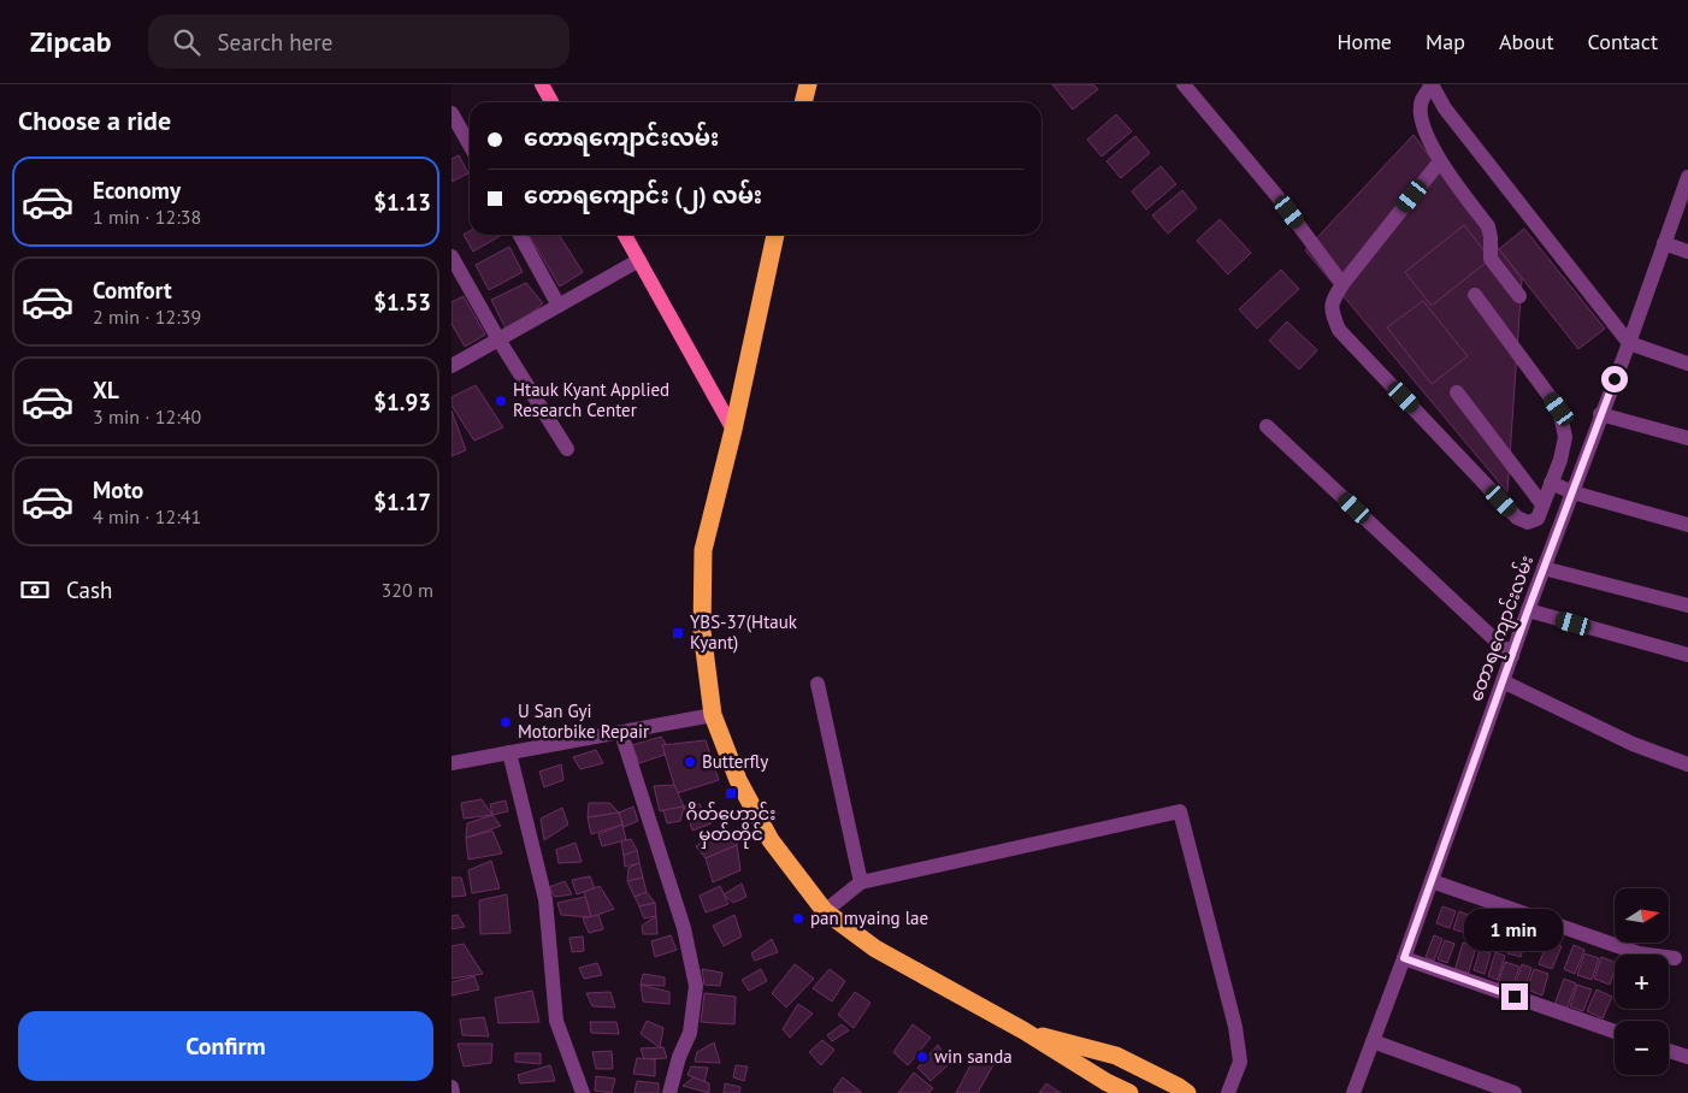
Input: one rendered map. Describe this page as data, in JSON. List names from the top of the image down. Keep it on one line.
{"streets":{"street":["တောရကျောင်းလမ်း"]},"places":{"other":["Htauk Kyant Applied Research Center","U San Gyi Motorbike Repair","Butterfly","pan myaing lae","win sanda"],"transit":["YBS-37(Htauk Kyant)","ဂိတ်ဟောင်း မှတ်တိုင်"]},"north":"right","page":{"header":"Zipcab","search":"Search here","nav":["Home","Map","About","Contact"],"heading":"Choose a ride","banner":["တောရကျောင်းလမ်း","တောရကျောင်း (၂) လမ်း"],"list":[{"name":"Economy","note":"1 min · 12:38","value":"$1.13"},{"name":"Comfort","note":"2 min · 12:39","value":"$1.53"},{"name":"XL","note":"3 min · 12:40","value":"$1.93"},{"name":"Moto","note":"4 min · 12:41","value":"$1.17"}],"pay":["Cash","320 m"],"map_buttons":["+","−"],"bubble":"1 min","buttons":"Confirm"}}
